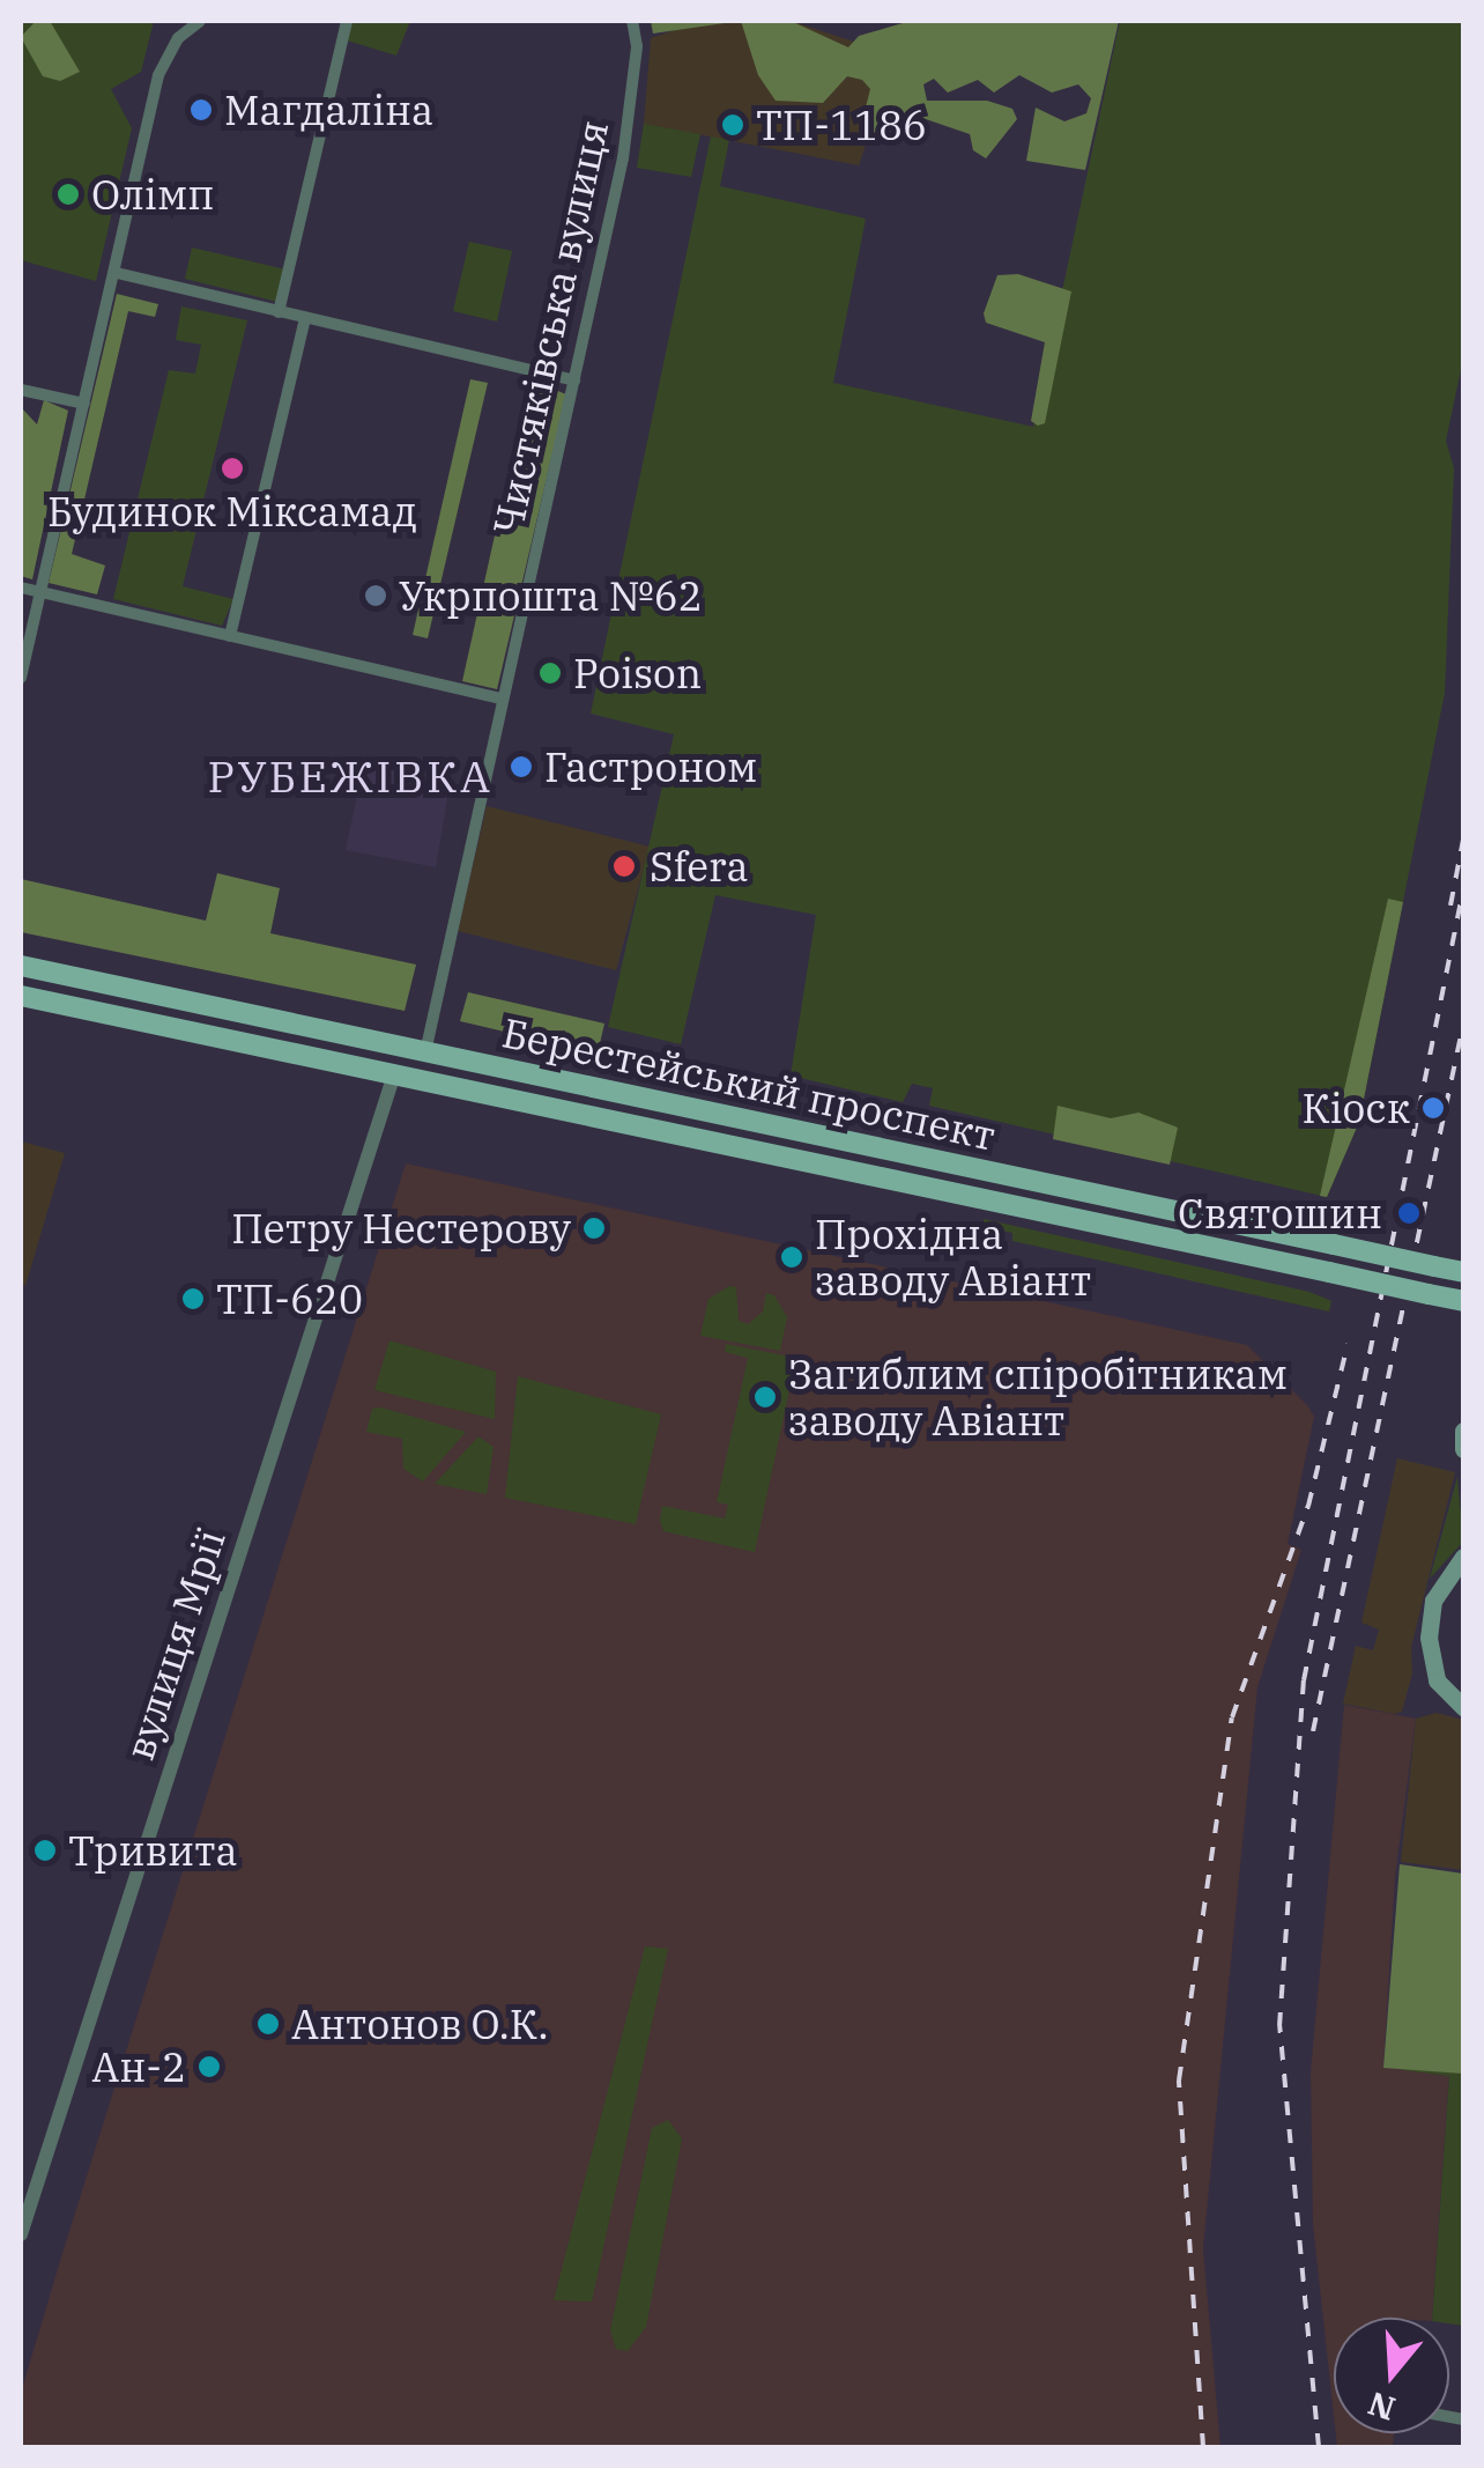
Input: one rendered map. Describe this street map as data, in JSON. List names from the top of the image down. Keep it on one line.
{"streets":{"main road":["Берестейський проспект"],"street":["Чистяківська вулиця","вулиця Мрії"]},"crossings":[["Чистяківська вулиця","Берестейський проспект"],["Берестейський проспект","вулиця Мрії"]],"districts":["РУБЕЖІВКА"],"places":["Магдаліна","ТП-1186","Олімп","Будинок Міксамад","Укрпошта №62","Poison","Гастроном","Sfera","Кіоск","Святошин","Петру Нестерову","Прохідна заводу Авіант","ТП-620","Загиблим спіробітникам заводу Авіант","Тривита","Антонов О.К.","Ан-2"],"north":"bottom"}
